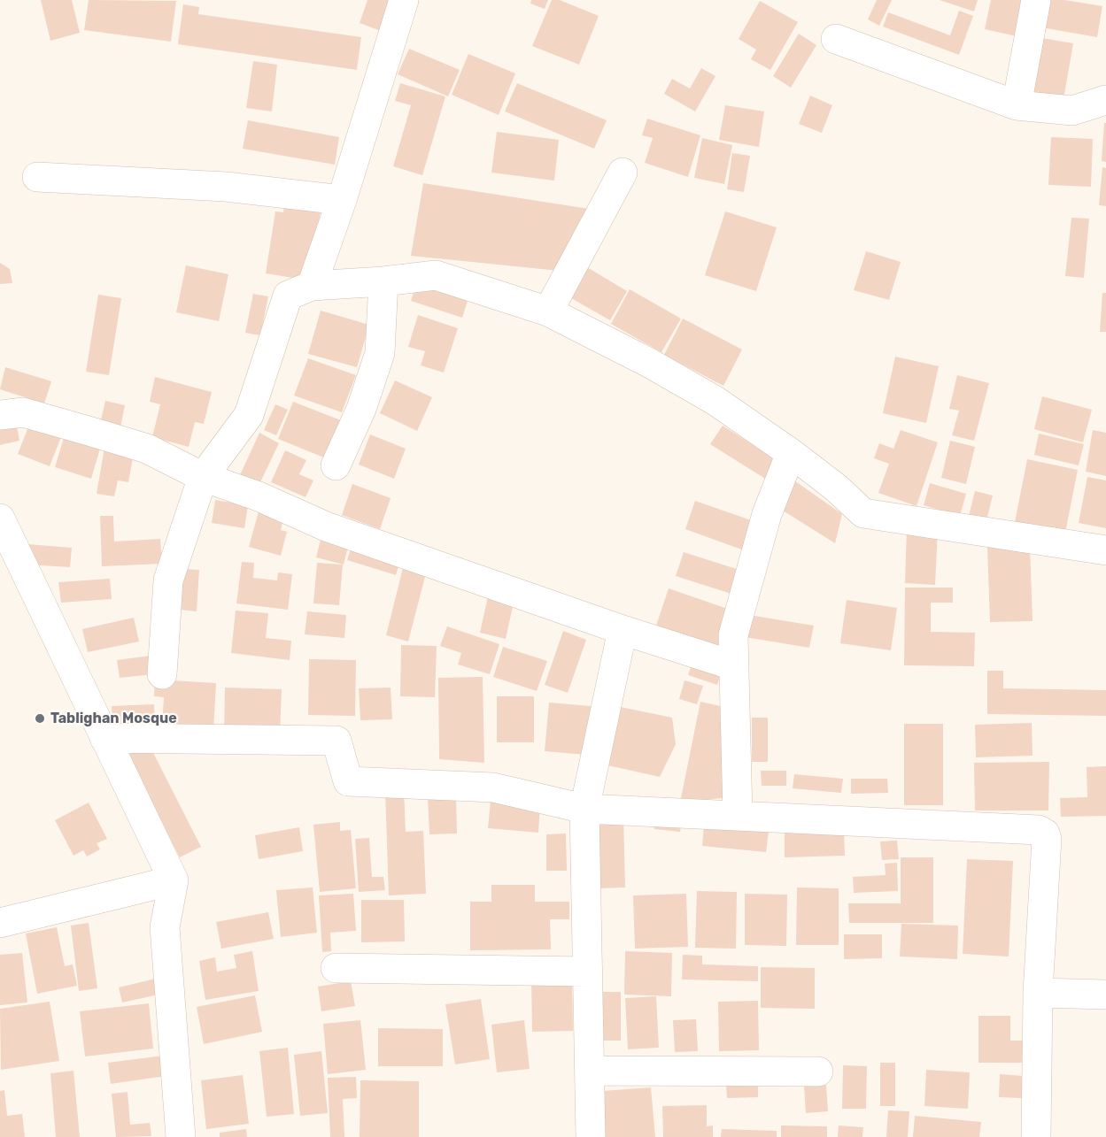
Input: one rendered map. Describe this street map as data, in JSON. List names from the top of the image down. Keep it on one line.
{"places":["Tablighan Mosque"]}
